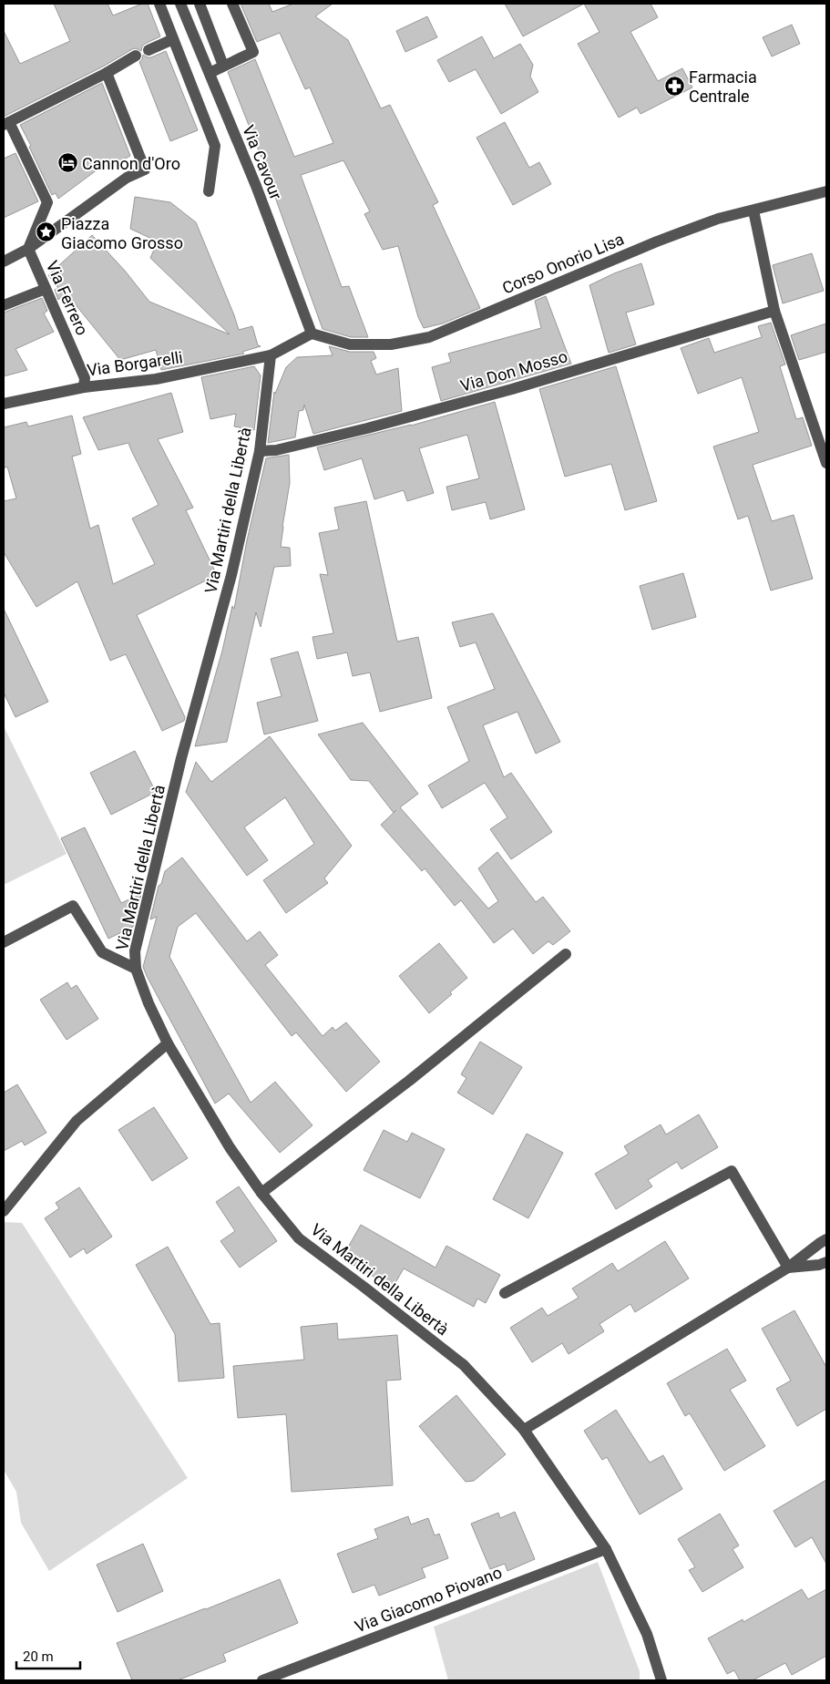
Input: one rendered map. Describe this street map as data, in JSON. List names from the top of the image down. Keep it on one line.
{"streets":{"street":["Via Cavour","Corso Onorio Lisa","Via Ferrero","Via Borgarelli","Via Don Mosso","Via Martiri della Libertà","Via Giacomo Piovano"]},"crossings":[["Via Cavour","Corso Onorio Lisa"],["Via Ferrero","Via Borgarelli"],["Via Borgarelli","Via Martiri della Libertà"],["Via Don Mosso","Via Martiri della Libertà"],["Via Martiri della Libertà","Via Giacomo Piovano"]],"places":{"pharmacy":["Farmacia Centrale"],"hotel":["Cannon d'Oro"],"place":["Piazza Giacomo Grosso"]},"scale_bar":"20 m"}
